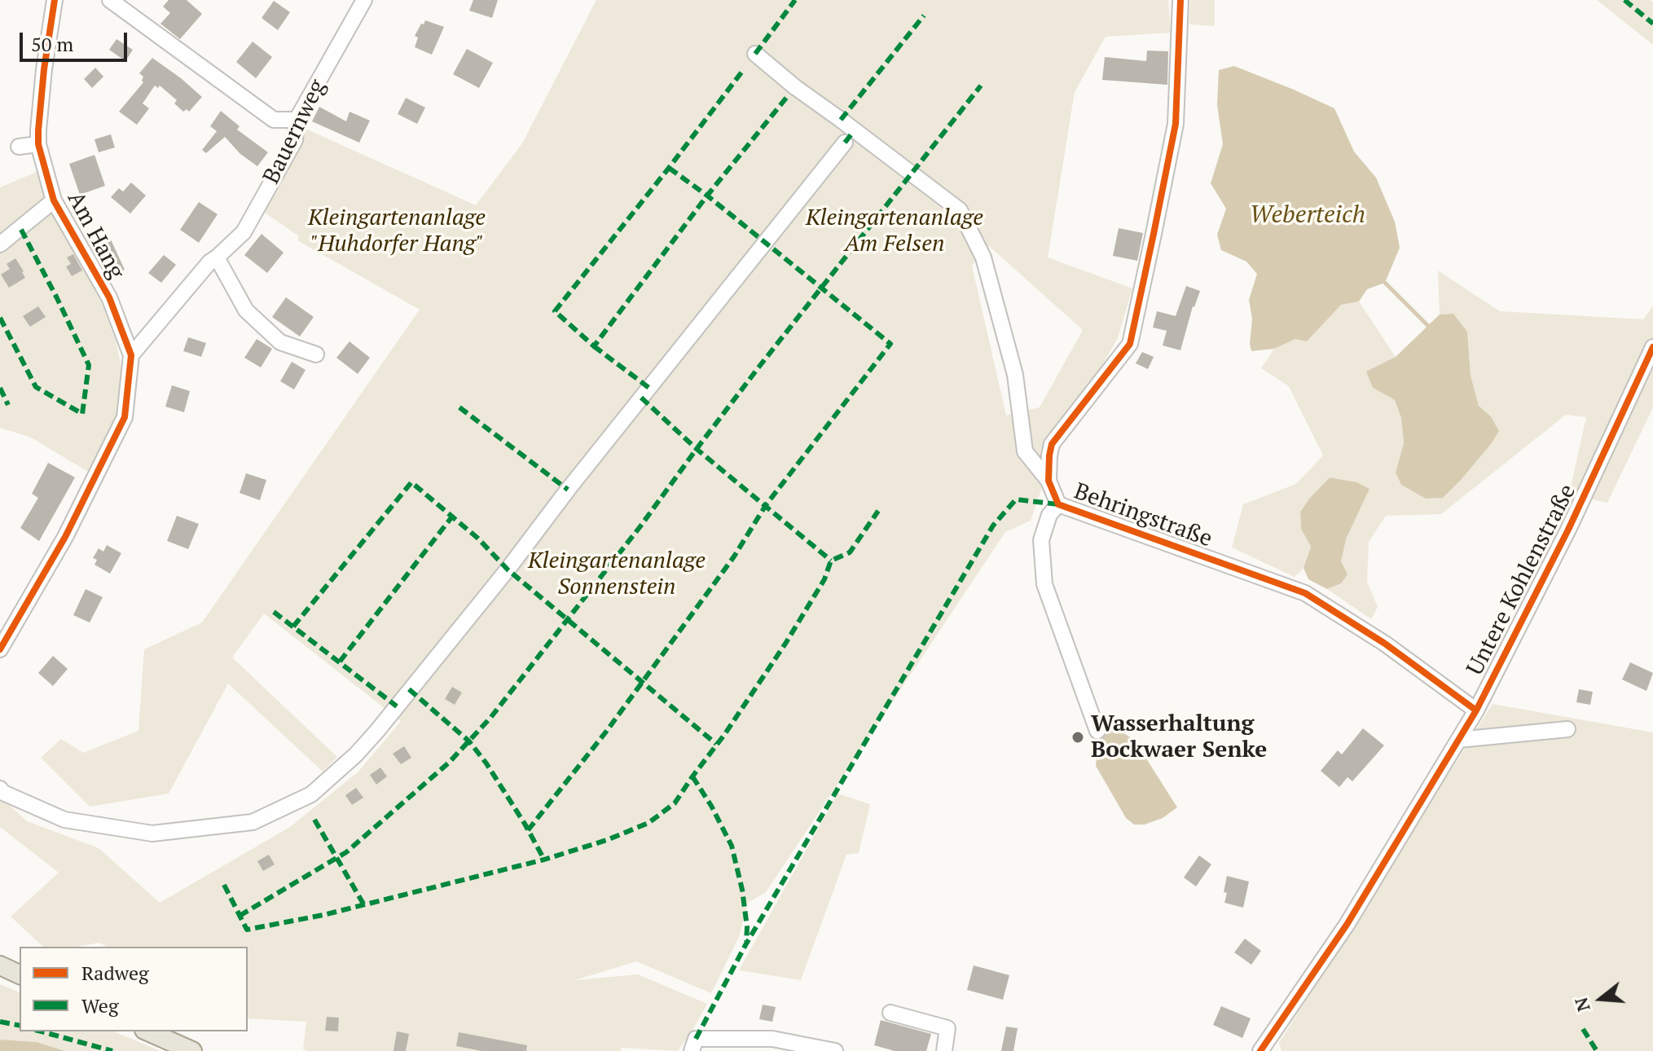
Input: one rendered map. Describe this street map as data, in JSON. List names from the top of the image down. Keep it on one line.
{"streets":{"street":["Bauernweg","Am Hang","Behringstraße","Untere Kohlenstraße"]},"crossings":[["Bauernweg","Am Hang"],["Behringstraße","Untere Kohlenstraße"]],"water":["Weberteich"],"parks":["Kleingartenanlage \"Huhdorfer Hang\"","Kleingartenanlage Am Felsen","Kleingartenanlage Sonnenstein"],"places":["Wasserhaltung Bockwaer Senke"],"legend":["Radweg","Weg"],"scale_bar":"50 m","north":"left"}
